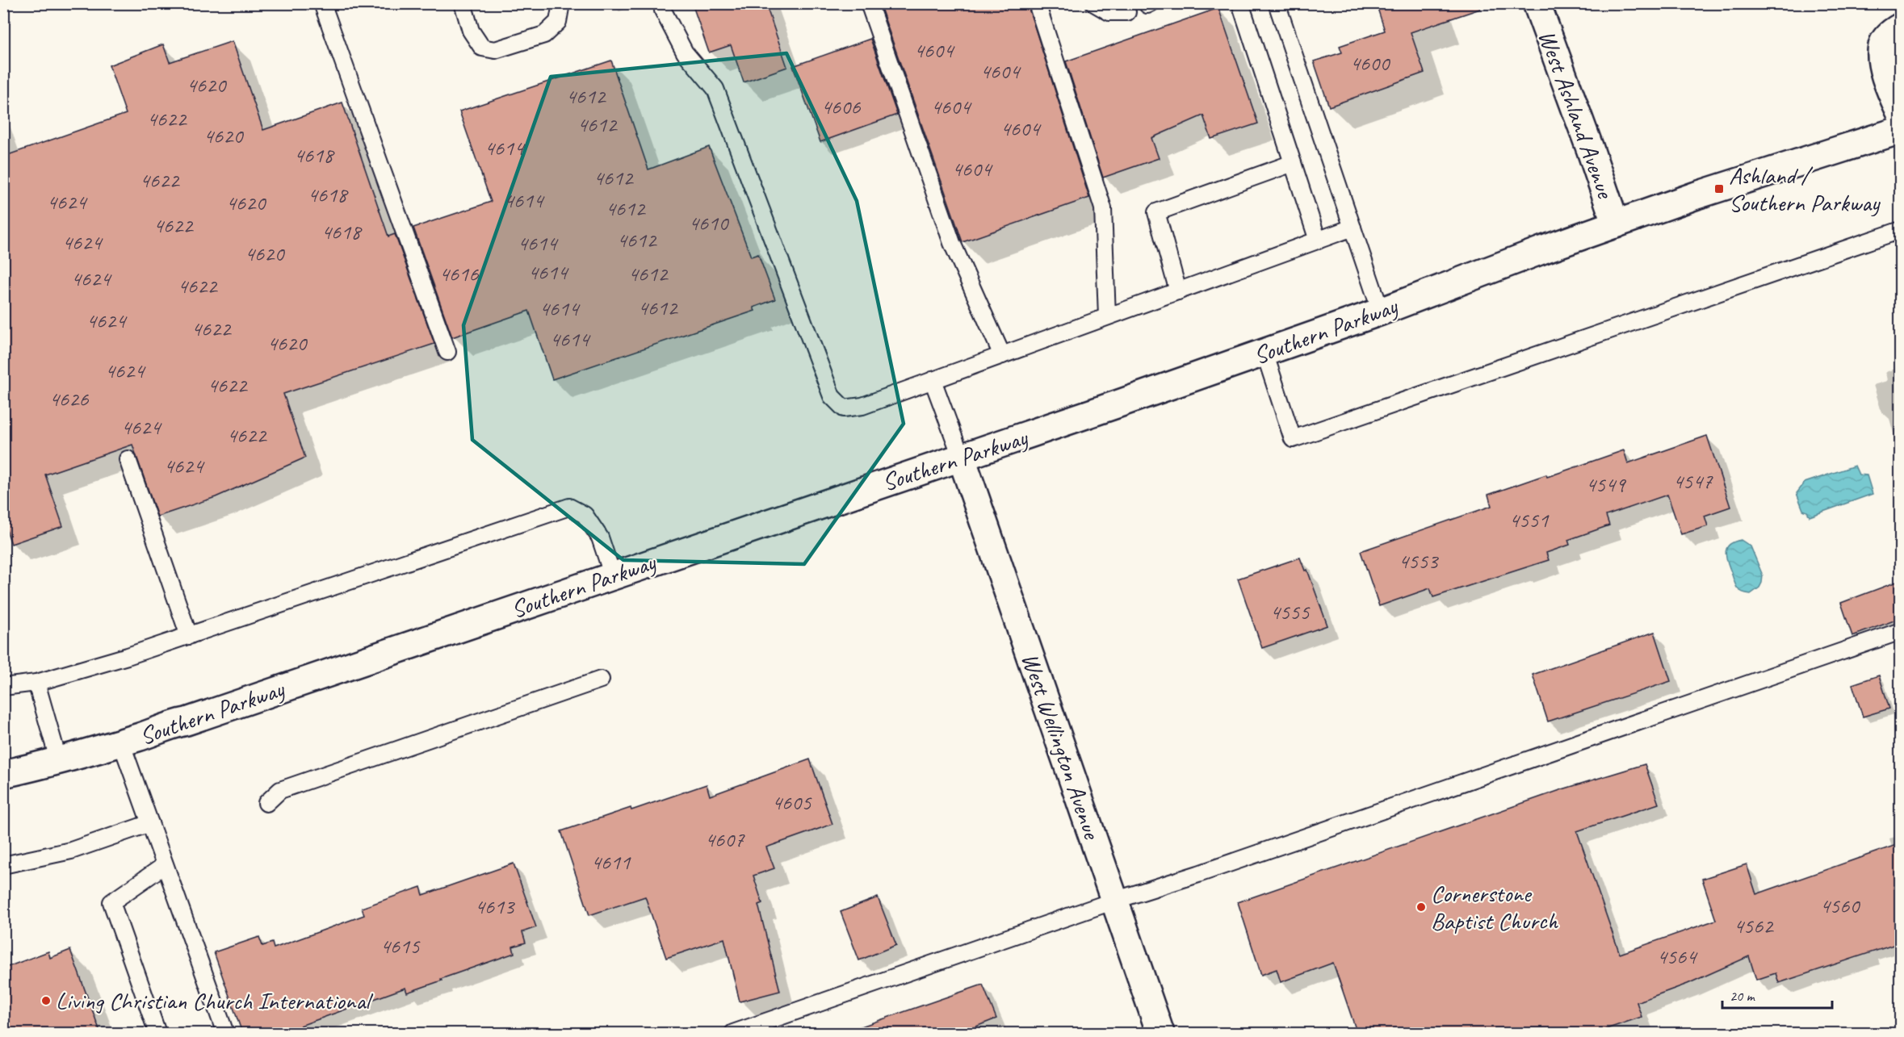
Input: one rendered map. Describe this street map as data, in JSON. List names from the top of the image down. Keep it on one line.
{"streets":{"main road":["West Ashland Avenue","Southern Parkway","West Wellington Avenue"]},"crossings":[["West Ashland Avenue","Southern Parkway"],["Southern Parkway","West Wellington Avenue"]],"places":{"transit":["Ashland / Southern Parkway"],"other":["Cornerstone Baptist Church","Living Christian Church International"]},"house_numbers":["4604","4600","4604","4620","4612","4606","4604","4622","4612","4604","4620","4614","4618","4604","4612","4622","4618","4614","4624","4620","4612","4610","4622","4618","4612","4624","4614","4620","4614","4616","4612","4624","4622","4612","4614","4624","4622","4614","4620","4624","4622","4626","4624","4622","4624","4547","4549","4551","4553","4555","4605","4607","4611","4560","4613","4562","4615","4564"],"scale_bar":"20 m"}
